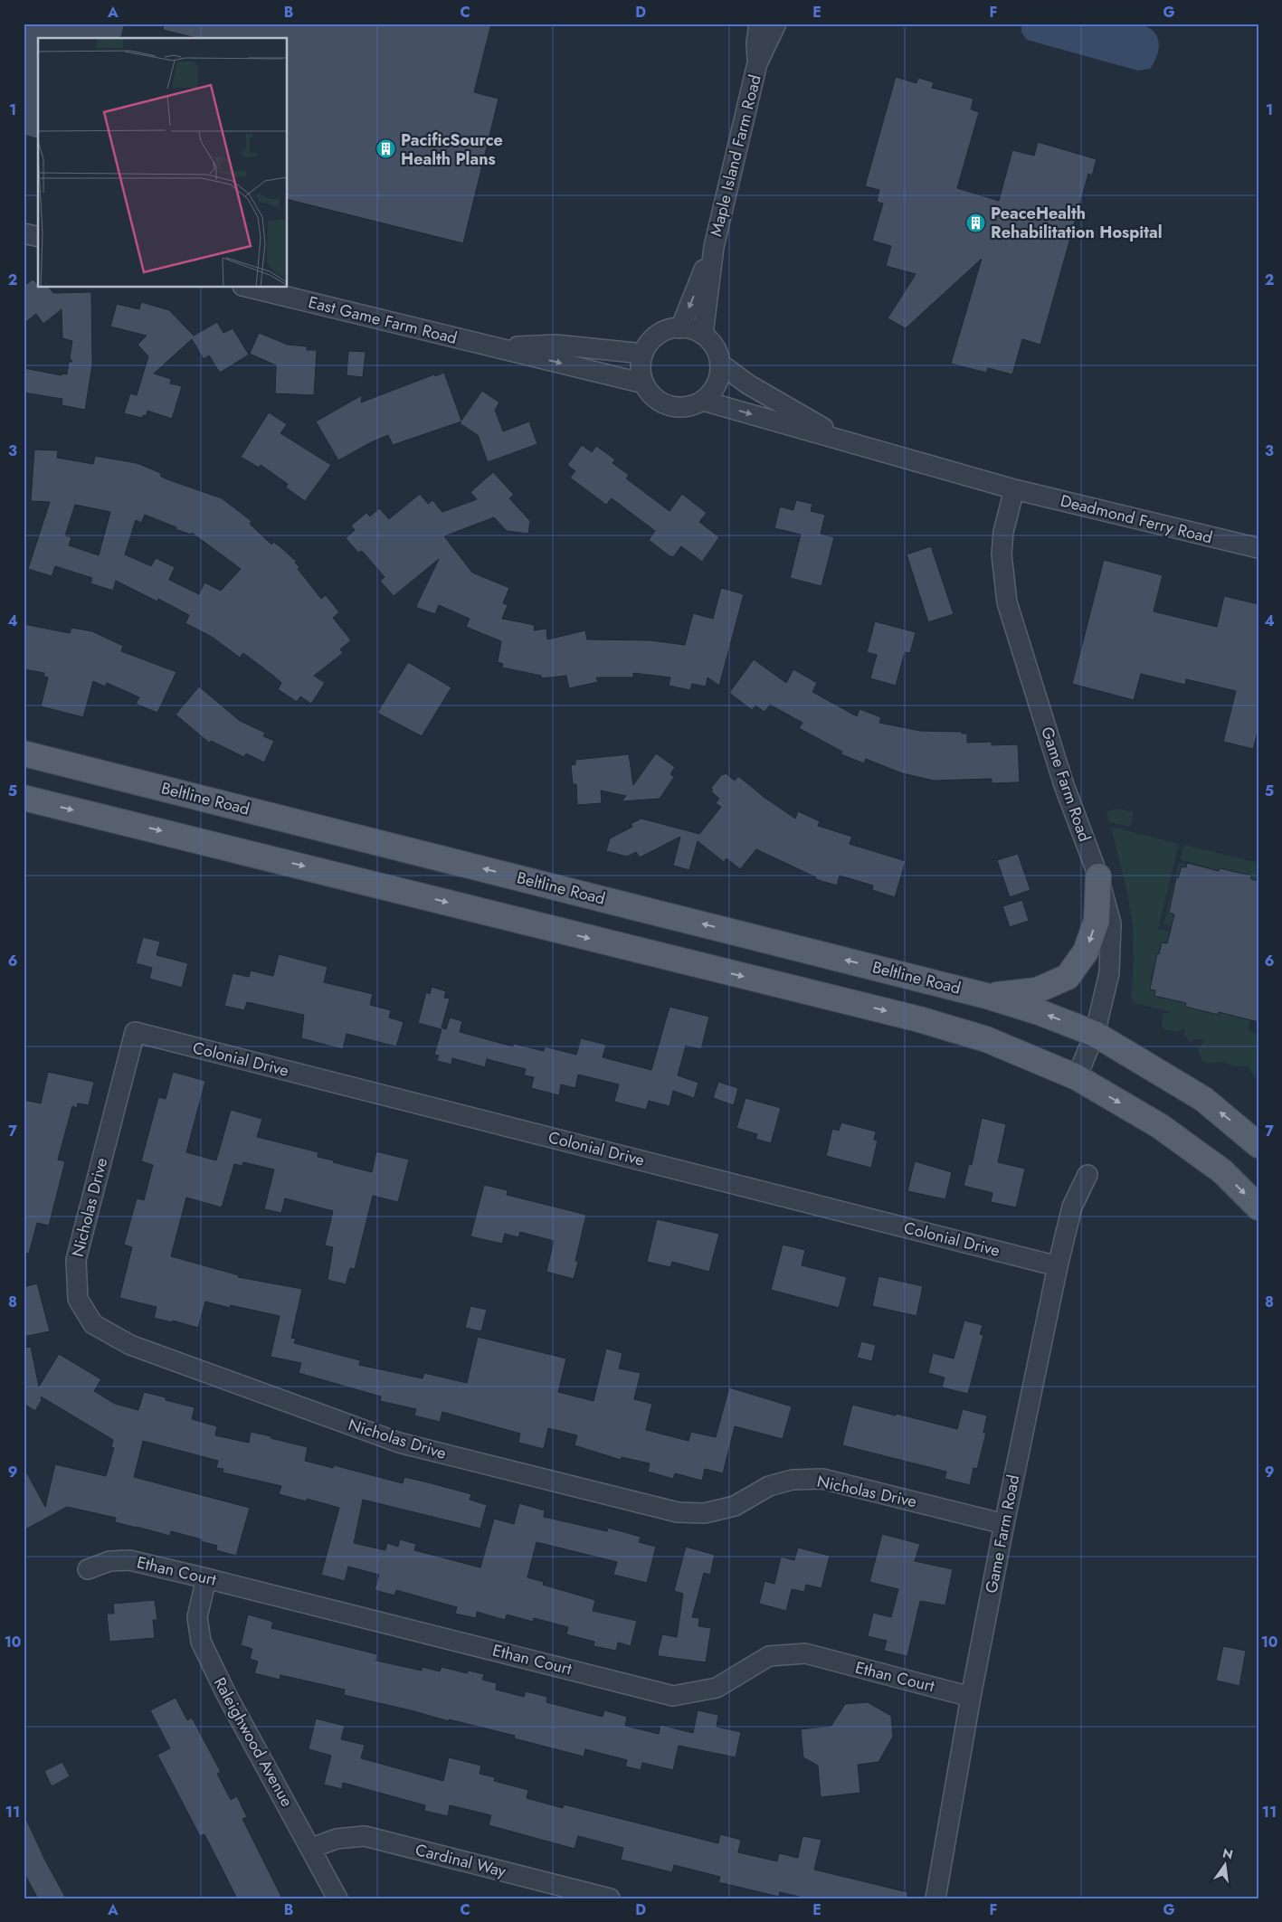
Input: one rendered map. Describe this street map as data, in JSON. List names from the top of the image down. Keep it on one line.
{"streets":{"main road":["Beltline Road"],"street":["Maple Island Farm Road","East Game Farm Road","Deadmond Ferry Road","Game Farm Road","Colonial Drive","Nicholas Drive","Ethan Court","Raleighwood Avenue","Cardinal Way"]},"crossings":[["Maple Island Farm Road","East Game Farm Road"],["Deadmond Ferry Road","Game Farm Road"],["Game Farm Road","Beltline Road"],["Game Farm Road","Colonial Drive"],["Game Farm Road","Nicholas Drive"],["Game Farm Road","Ethan Court"],["Colonial Drive","Nicholas Drive"],["Ethan Court","Raleighwood Avenue"],["Raleighwood Avenue","Cardinal Way"]],"places":{"building":["PacificSource Health Plans","PeaceHealth Rehabilitation Hospital"]},"north":"top","grid":{"columns":["A","B","C","D","E","F","G"],"rows":["1","2","3","4","5","6","7","8","9","10","11"]}}
